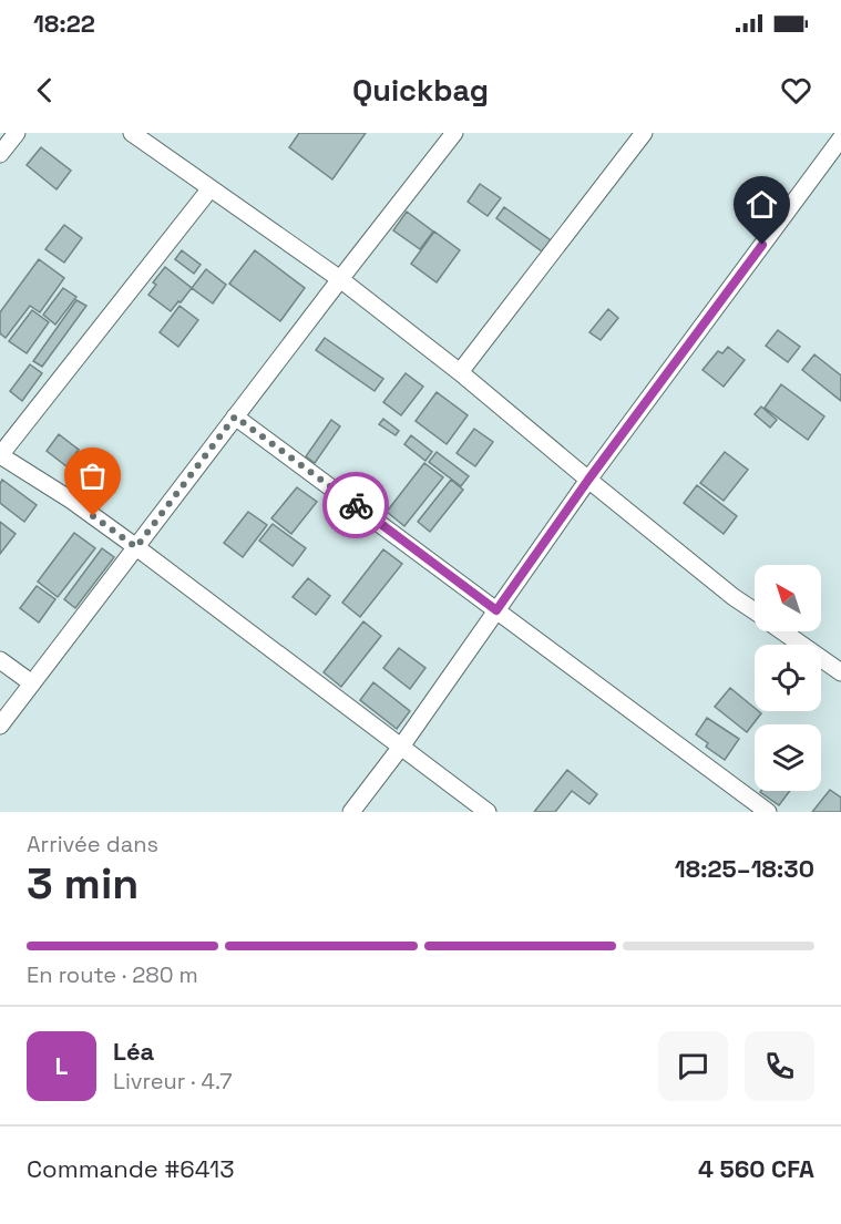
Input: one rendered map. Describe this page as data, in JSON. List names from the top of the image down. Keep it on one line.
{"north":"top left","page":{"status":"18:22","header":"Quickbag","heading":["3 min","Arrivée dans","18:25–18:30"],"panel":["Léa","Livreur · 4.7","Commande #6413","4 560 CFA"],"bar":"En route · 280 m","round":"L"}}
